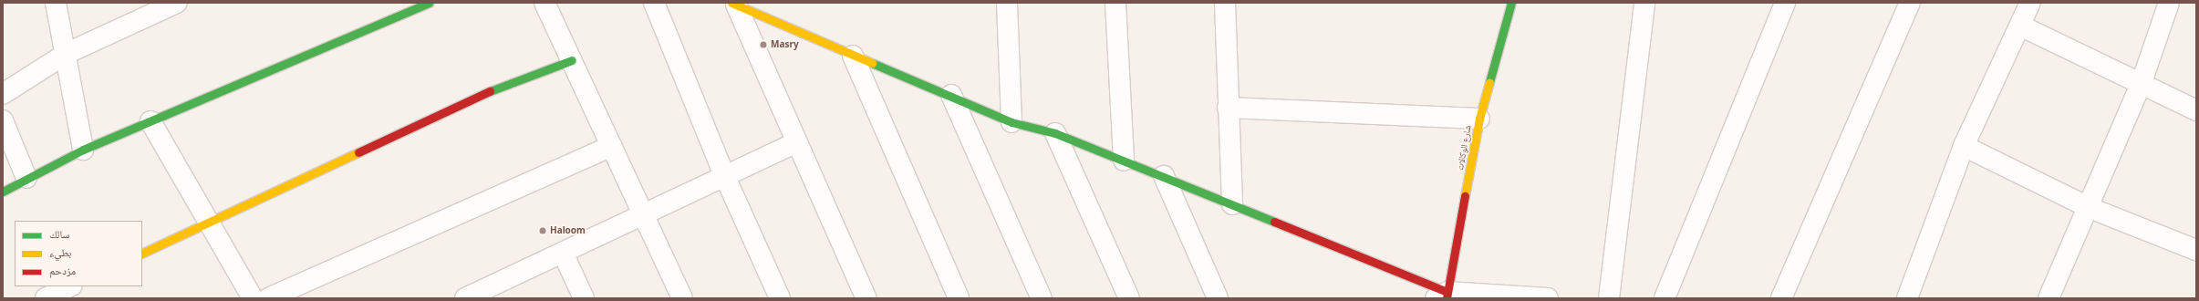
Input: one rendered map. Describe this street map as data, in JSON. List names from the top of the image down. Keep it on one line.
{"streets":{"street":["شارع الوكالات"]},"places":["Masry","Haloom"],"legend":["سالك","بطيء","مزدحم"]}
